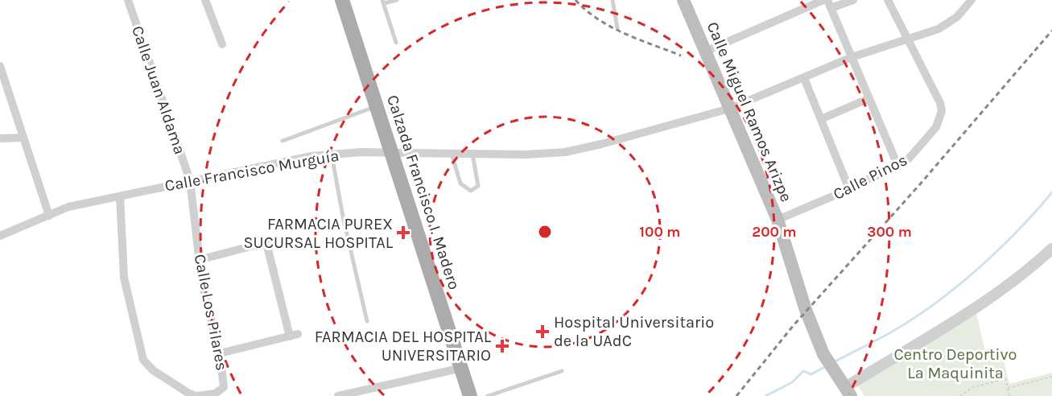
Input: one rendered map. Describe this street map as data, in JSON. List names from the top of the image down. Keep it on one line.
{"streets":{"main road":["Calle Miguel Ramos Arizpe","Calzada Francisco I. Madero"],"street":["Calle Juan Aldama","Calle Francisco Murguía","Calle Pinos","Calle Los Pilares"]},"crossings":[["Calle Juan Aldama","Calle Francisco Murguía"],["Calle Juan Aldama","Calle Los Pilares"],["Calle Miguel Ramos Arizpe","Calle Francisco Murguía"],["Calle Miguel Ramos Arizpe","Calle Pinos"],["Calle Francisco Murguía","Calle Pinos"],["Calle Francisco Murguía","Calzada Francisco I. Madero"],["Calle Francisco Murguía","Calle Los Pilares"]],"parks":["Centro Deportivo La Maquinita"],"places":{"health":["FARMACIA PUREX SUCURSAL HOSPITAL","Hospital Universitario de la UAdC","FARMACIA DEL HOSPITAL UNIVERSITARIO"]},"rings":["100 m","200 m","300 m"]}
